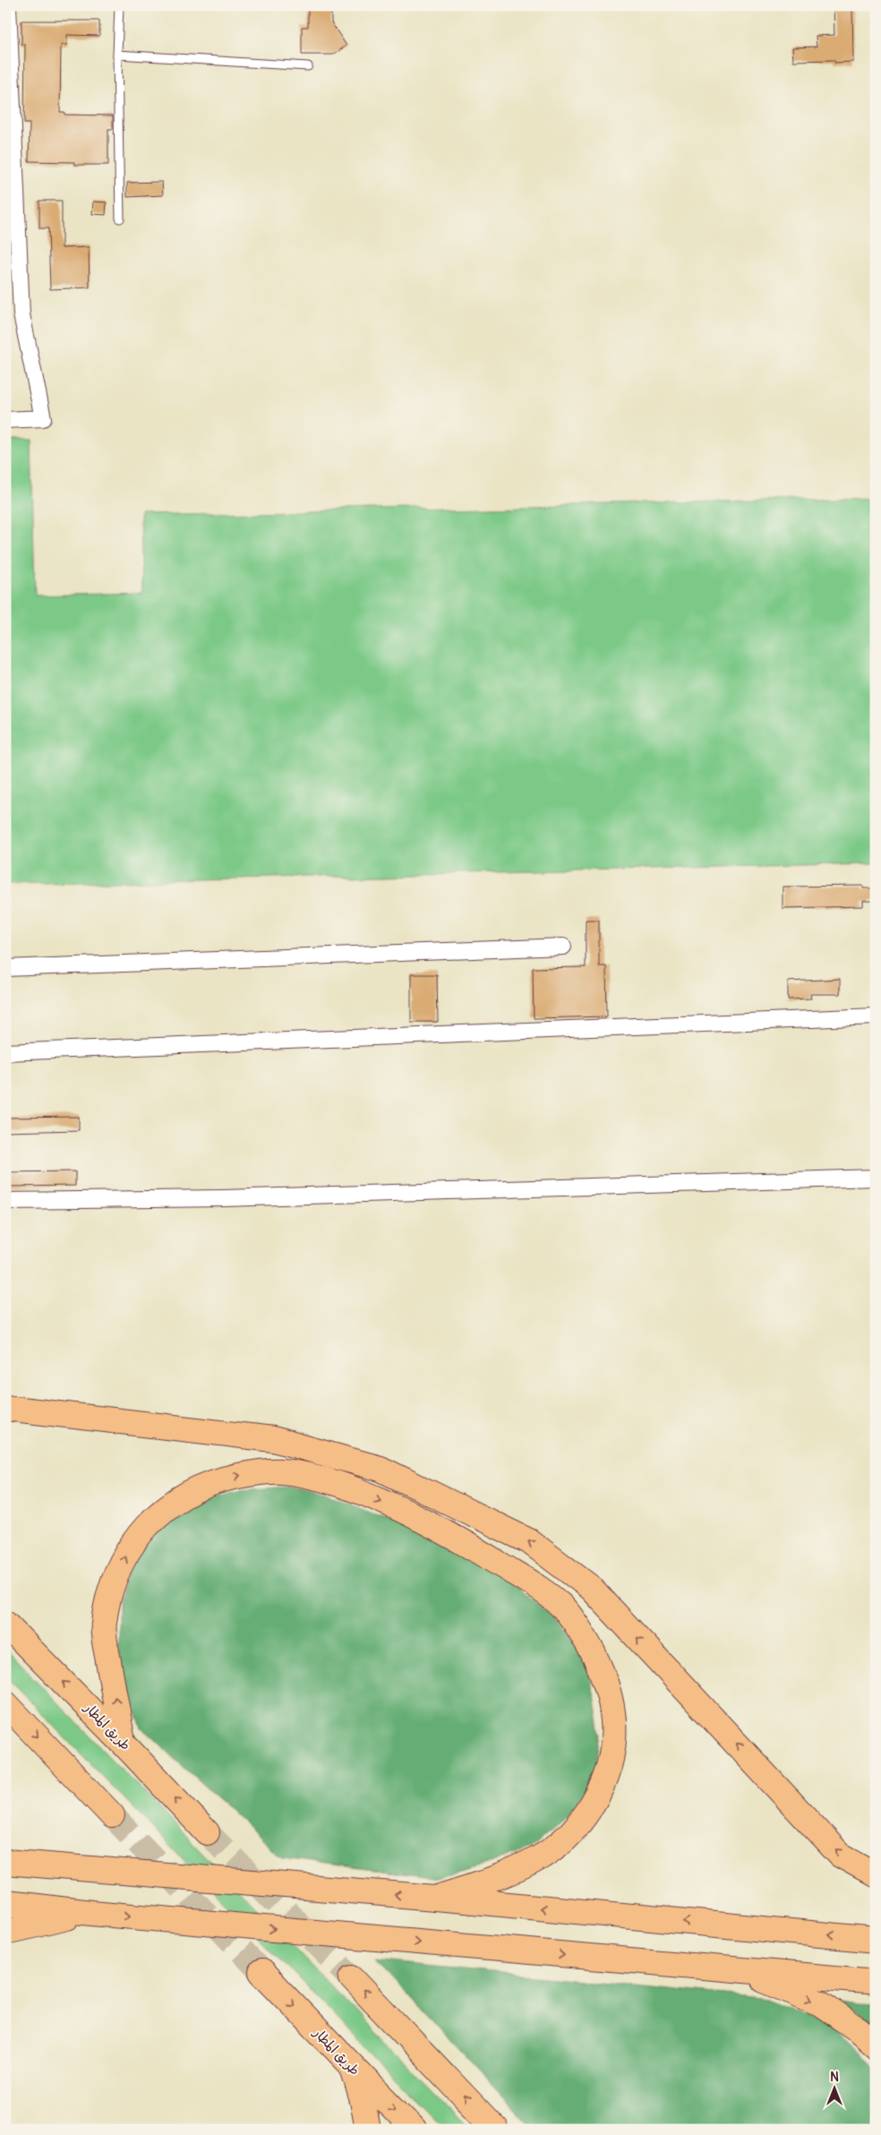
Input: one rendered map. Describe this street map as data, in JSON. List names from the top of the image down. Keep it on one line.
{"streets":{"highway":["طريق المطار"]},"north":"top"}
